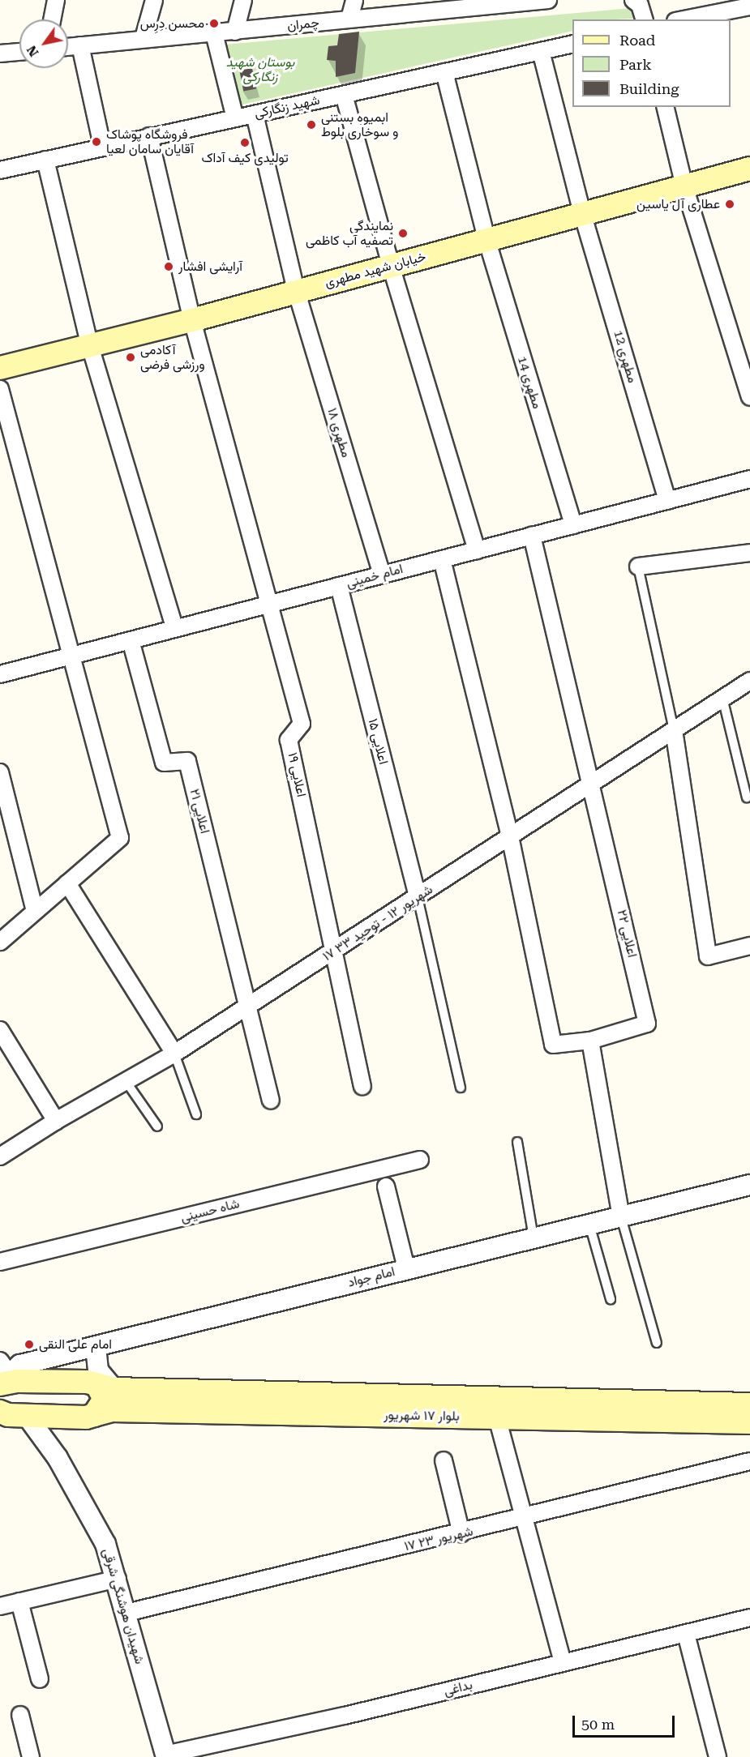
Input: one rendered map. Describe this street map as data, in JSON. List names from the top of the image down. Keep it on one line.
{"streets":{"main road":["خیابان شهید مطهری","بلوار ۱۷ شهریور"],"street":["چمران","شهید زنگارکی","مطهری 12","مطهری 14","مطهری ۱۸","امام خمینی","اعلایی ۱۵","اعلایی ۱۹","اعلایی ۲۱","۱۷ شهریور ۱۲ - توحید ۳۳","اعلایی ۲۲","شاه حسینی","امام جواد","۱۷ شهریور ۲۳","شهیدان هوشنگی شرقی","بداغی"]},"crossings":[["شهید زنگارکی","مطهری 12"],["شهید زنگارکی","مطهری 14"],["شهید زنگارکی","مطهری ۱۸"],["خیابان شهید مطهری","مطهری 12"],["خیابان شهید مطهری","مطهری 14"],["خیابان شهید مطهری","مطهری ۱۸"],["مطهری 12","امام خمینی"],["مطهری 14","امام خمینی"],["مطهری ۱۸","امام خمینی"],["امام خمینی","اعلایی ۱۵"],["امام خمینی","اعلایی ۱۹"],["امام خمینی","اعلایی ۲۱"],["اعلایی ۱۵","۱۷ شهریور ۱۲ - توحید ۳۳"],["اعلایی ۱۹","۱۷ شهریور ۱۲ - توحید ۳۳"],["اعلایی ۲۱","۱۷ شهریور ۱۲ - توحید ۳۳"],["۱۷ شهریور ۱۲ - توحید ۳۳","اعلایی ۲۲"],["امام جواد","بلوار ۱۷ شهریور"],["بلوار ۱۷ شهریور","شهیدان هوشنگی شرقی"],["۱۷ شهریور ۲۳","شهیدان هوشنگی شرقی"],["شهیدان هوشنگی شرقی","بداغی"]],"parks":["بوستان شهید زنگارکی"],"places":["محسن دِرِس","ابمیوه بستنی و ‌سوخاری بلوط","فروشگاه پوشاک آقایان سامان لعیا","تولیدی کیف آداک","عطاری آل یاسین","نمایندگی تصفیه آب کاظمی","آرایشی افشار","آکادمی ورزشی فرضی","امام علی النقی"],"legend":["Road","Park","Building"],"scale_bar":"50 m","north":"bottom left"}
